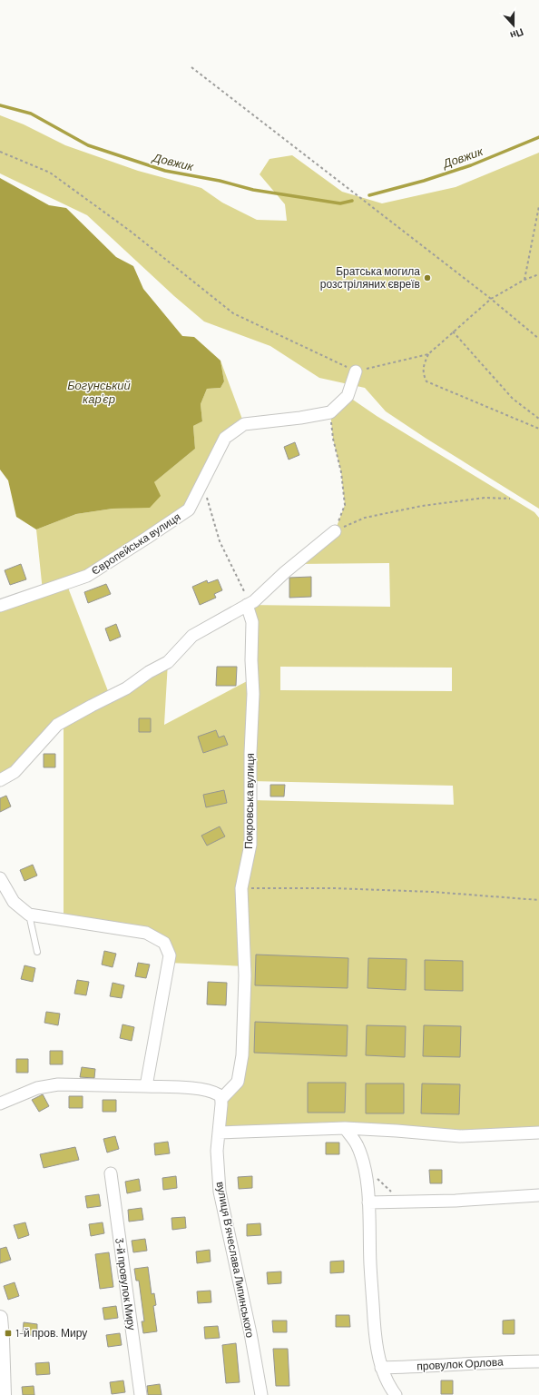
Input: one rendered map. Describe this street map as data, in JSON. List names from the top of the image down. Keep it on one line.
{"streets":{"street":["Європейська вулиця","Покровська вулиця","вулиця Вʼячеслава Липинського","3-й провулок Миру","провулок Орлова"]},"crossings":[["Покровська вулиця","вулиця Вʼячеслава Липинського"]],"water":["Довжик","Богунський кар'єр"],"places":{"other":["Братська могила розстріляних євреїв"],"transit":["1-й пров. Миру"]},"north":"bottom"}
